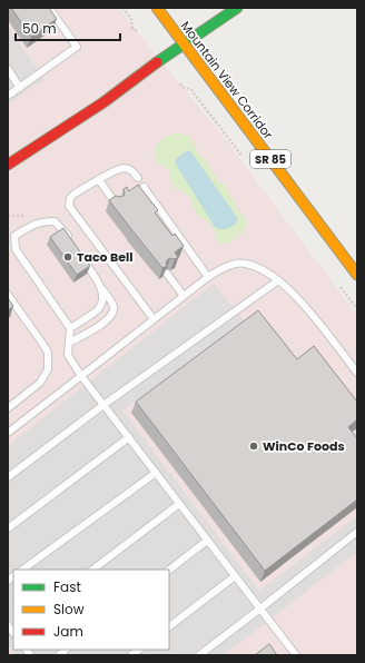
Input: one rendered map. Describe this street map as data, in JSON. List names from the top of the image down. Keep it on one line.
{"streets":{"main road":["Mountain View Corridor","SR 85"]},"places":["Taco Bell","WinCo Foods"],"legend":["Fast","Slow","Jam"],"scale_bar":"50 m"}
